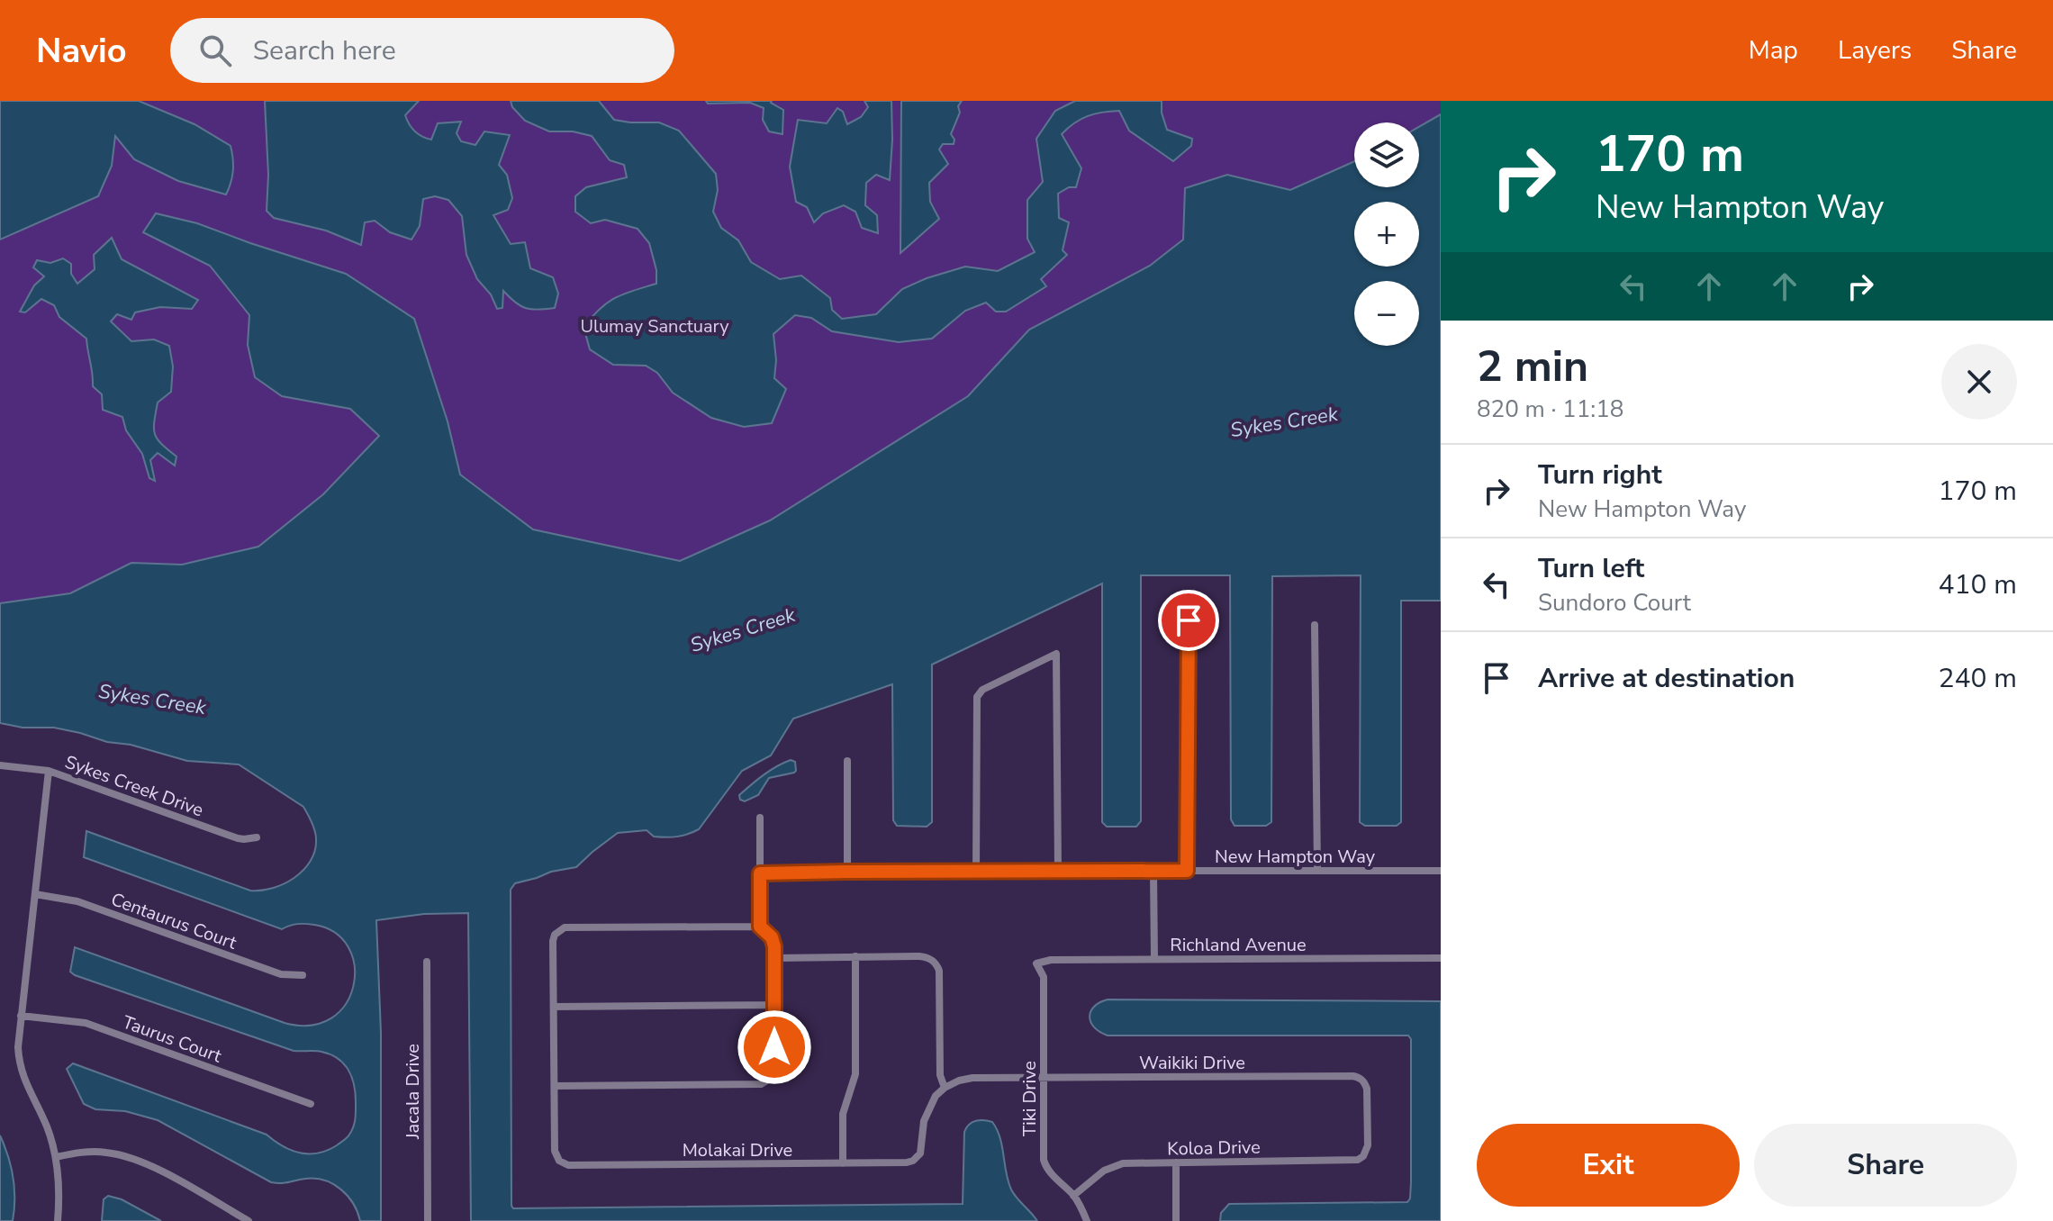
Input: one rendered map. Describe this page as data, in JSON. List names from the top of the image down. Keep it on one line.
{"streets":{"street":["Sykes Creek Drive","New Hampton Way","Centaurus Court","Richland Avenue","Taurus Court","Waikiki Drive","Jacala Drive","Tiki Drive","Koloa Drive","Molakai Drive"]},"crossings":[["Richland Avenue","Tiki Drive"],["Waikiki Drive","Tiki Drive"],["Waikiki Drive","Koloa Drive"],["Waikiki Drive","Molakai Drive"],["Tiki Drive","Koloa Drive"]],"water":["Sykes Creek"],"parks":["Ulumay Sanctuary"],"page":{"header":"Navio","search":"Search here","nav":["Map","Layers","Share"],"turn":["170 m","New Hampton Way"],"map_buttons":["+","−"],"heading":["2 min","820 m · 11:18"],"list":[{"name":"Turn right","note":"New Hampton Way","value":"170 m"},{"name":"Turn left","note":"Sundoro Court","value":"410 m"},{"name":"Arrive at destination","value":"240 m"}],"buttons":["Exit","Share"]}}
